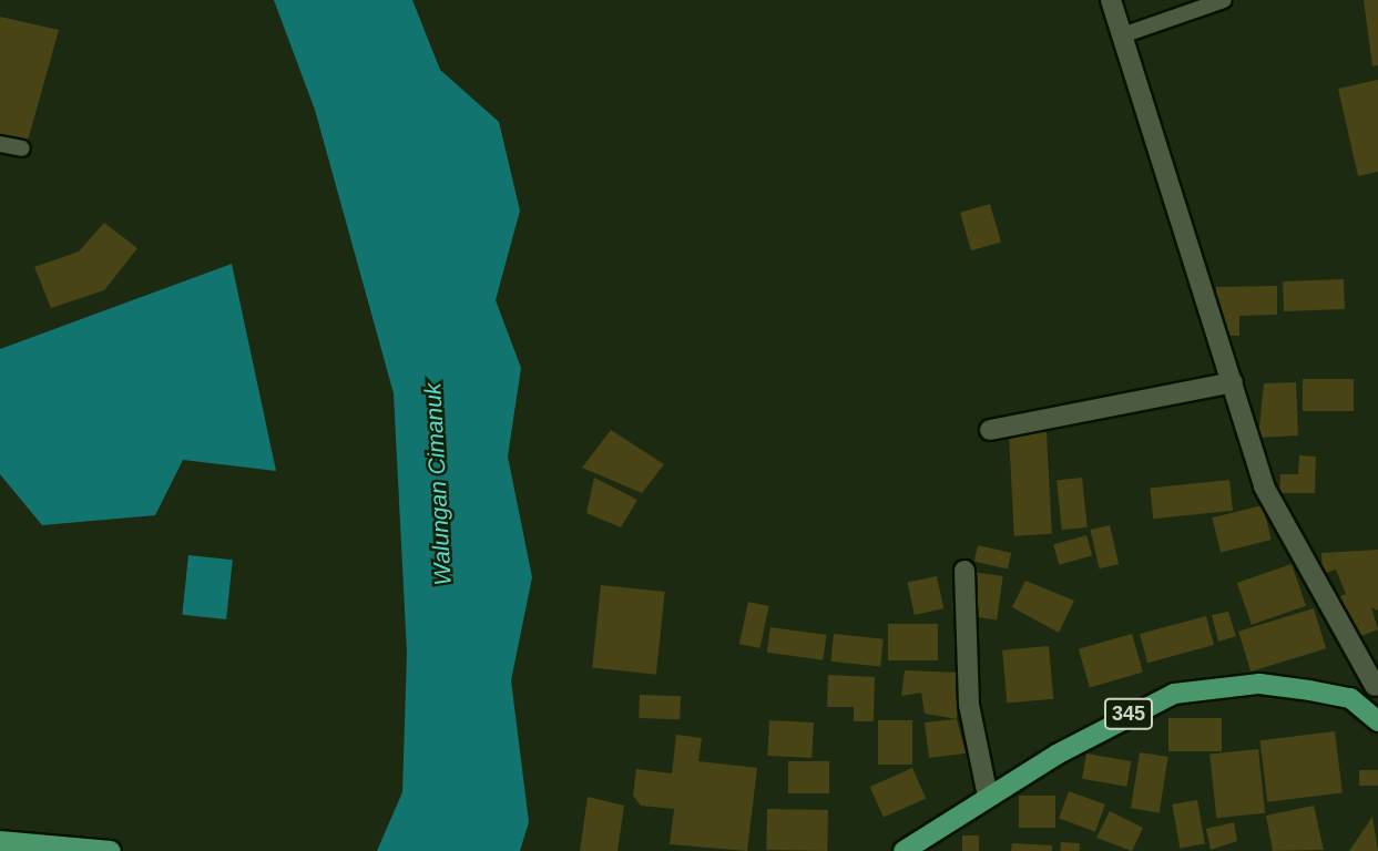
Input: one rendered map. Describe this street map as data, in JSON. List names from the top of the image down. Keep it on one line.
{"streets":{"main road":["345"]},"water":["Walungan Cimanuk"]}
